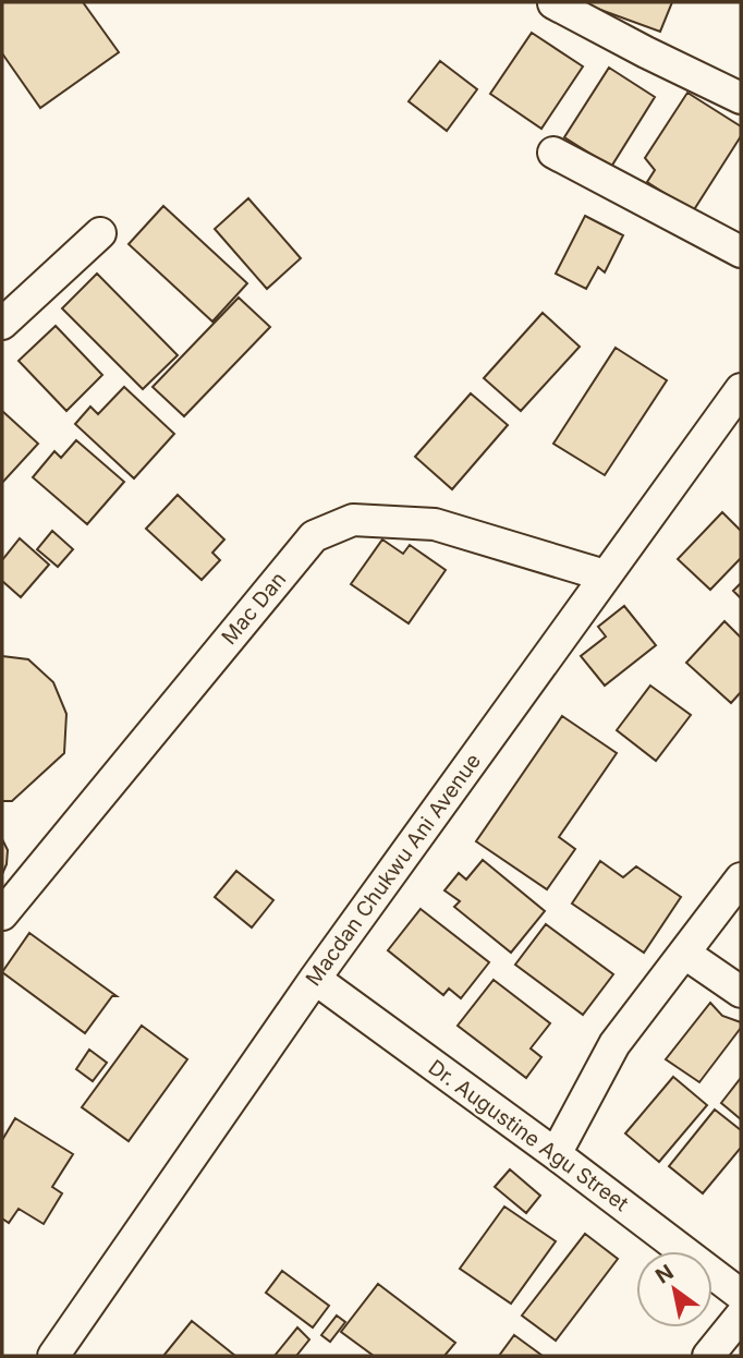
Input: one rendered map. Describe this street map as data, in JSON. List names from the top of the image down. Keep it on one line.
{"streets":{"street":["Mac Dan","Macdan Chukwu Ani Avenue","Dr. Augustine Agu Street"]},"crossings":[["Mac Dan","Macdan Chukwu Ani Avenue"],["Macdan Chukwu Ani Avenue","Dr. Augustine Agu Street"]],"north":"top left"}
